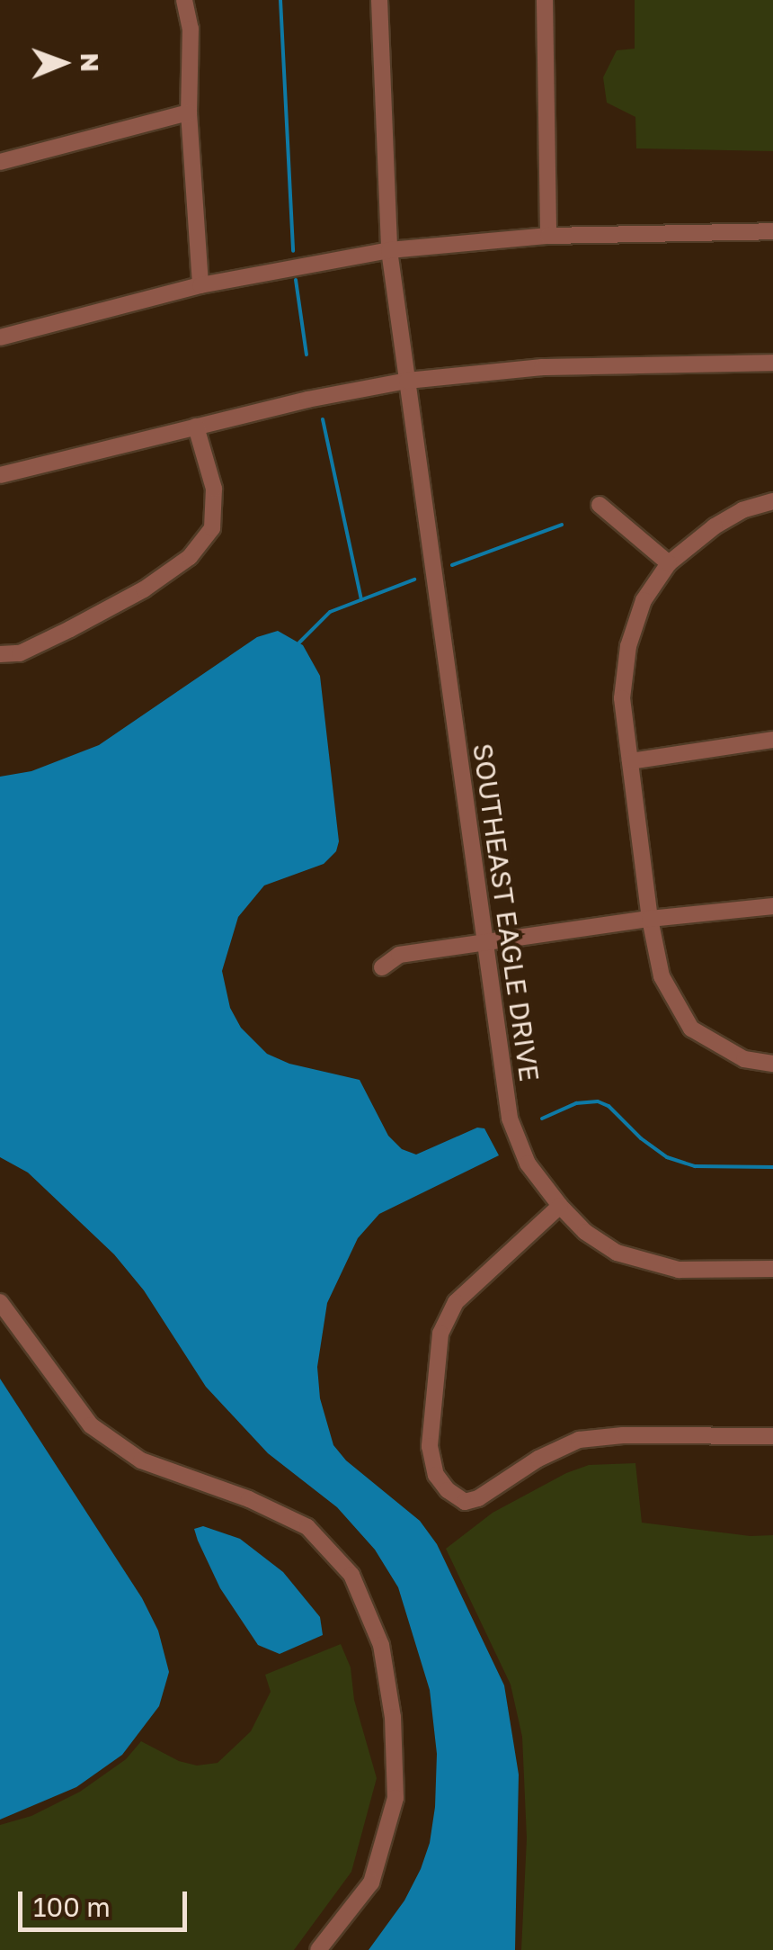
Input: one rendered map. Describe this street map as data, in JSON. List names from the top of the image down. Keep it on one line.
{"streets":{"street":["SOUTHEAST EAGLE DRIVE"]},"scale_bar":"100 m","north":"right"}
